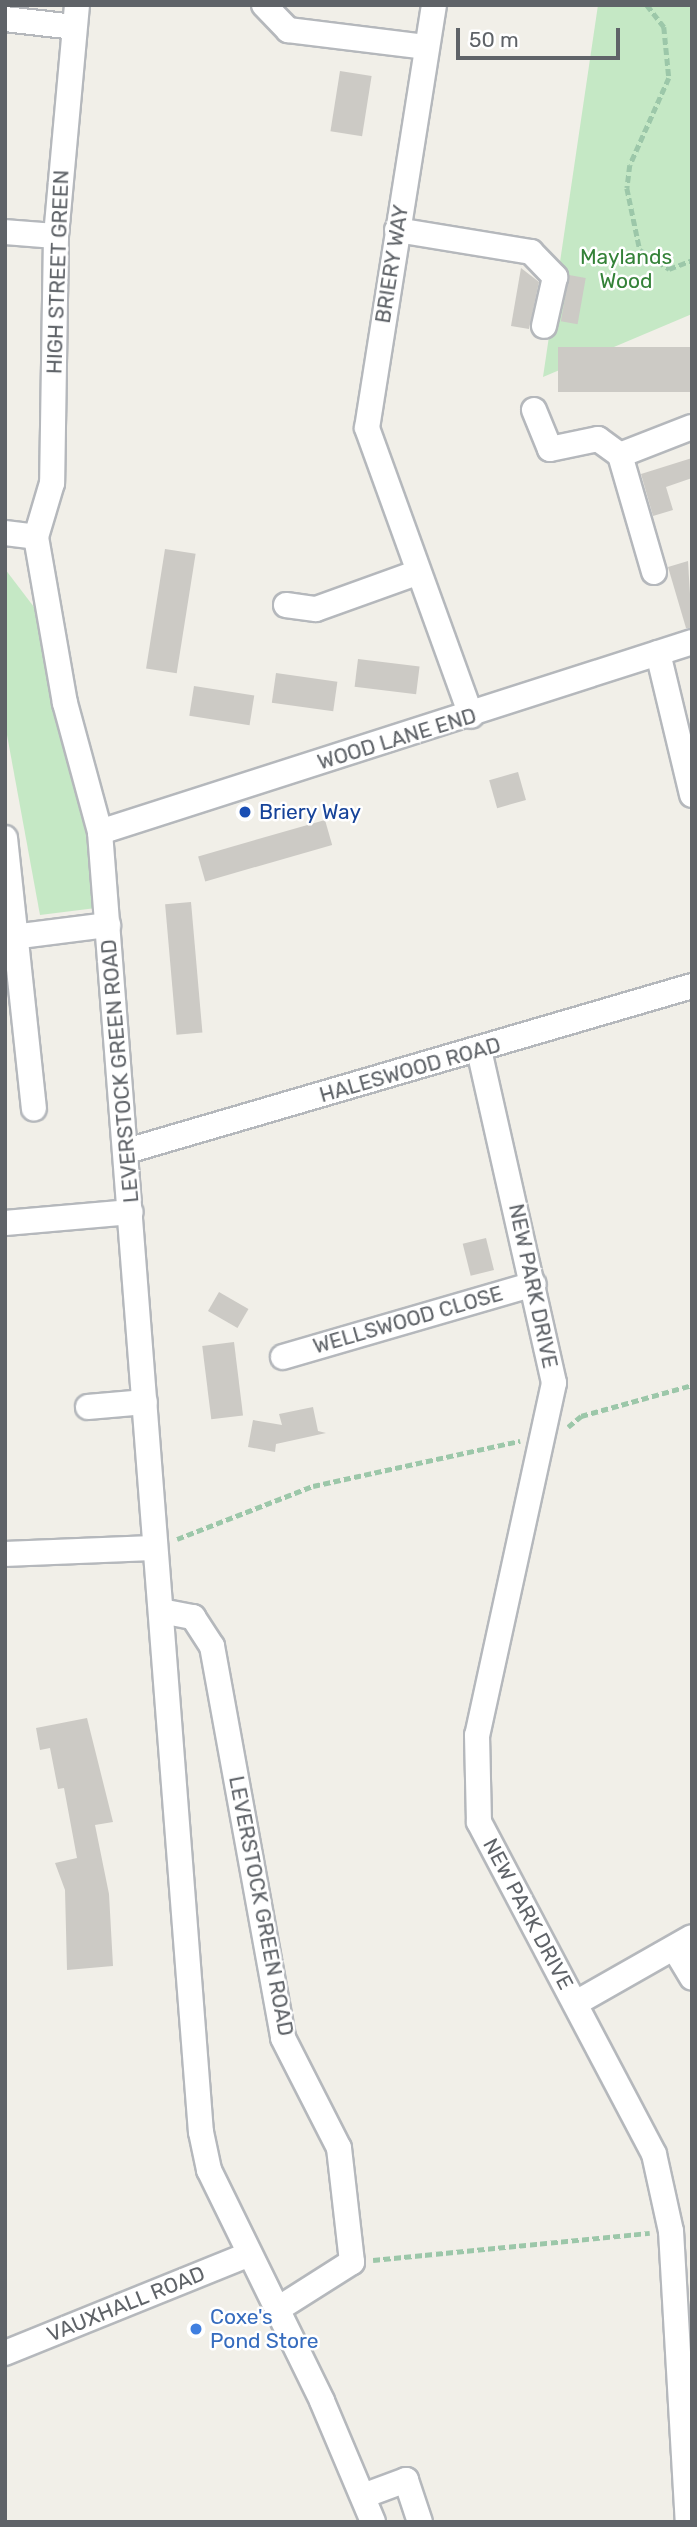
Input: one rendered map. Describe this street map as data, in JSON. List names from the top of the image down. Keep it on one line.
{"streets":{"street":["BRIERY WAY","HIGH STREET GREEN","WOOD LANE END","HALESWOOD ROAD","LEVERSTOCK GREEN ROAD","NEW PARK DRIVE","WELLSWOOD CLOSE","VAUXHALL ROAD"]},"crossings":[["BRIERY WAY","WOOD LANE END"],["HIGH STREET GREEN","LEVERSTOCK GREEN ROAD"],["WOOD LANE END","LEVERSTOCK GREEN ROAD"],["HALESWOOD ROAD","LEVERSTOCK GREEN ROAD"],["HALESWOOD ROAD","NEW PARK DRIVE"],["LEVERSTOCK GREEN ROAD","VAUXHALL ROAD"],["NEW PARK DRIVE","WELLSWOOD CLOSE"]],"parks":["Maylands Wood"],"places":["Briery Way","Coxe's Pond Store"],"scale_bar":"50 m"}
